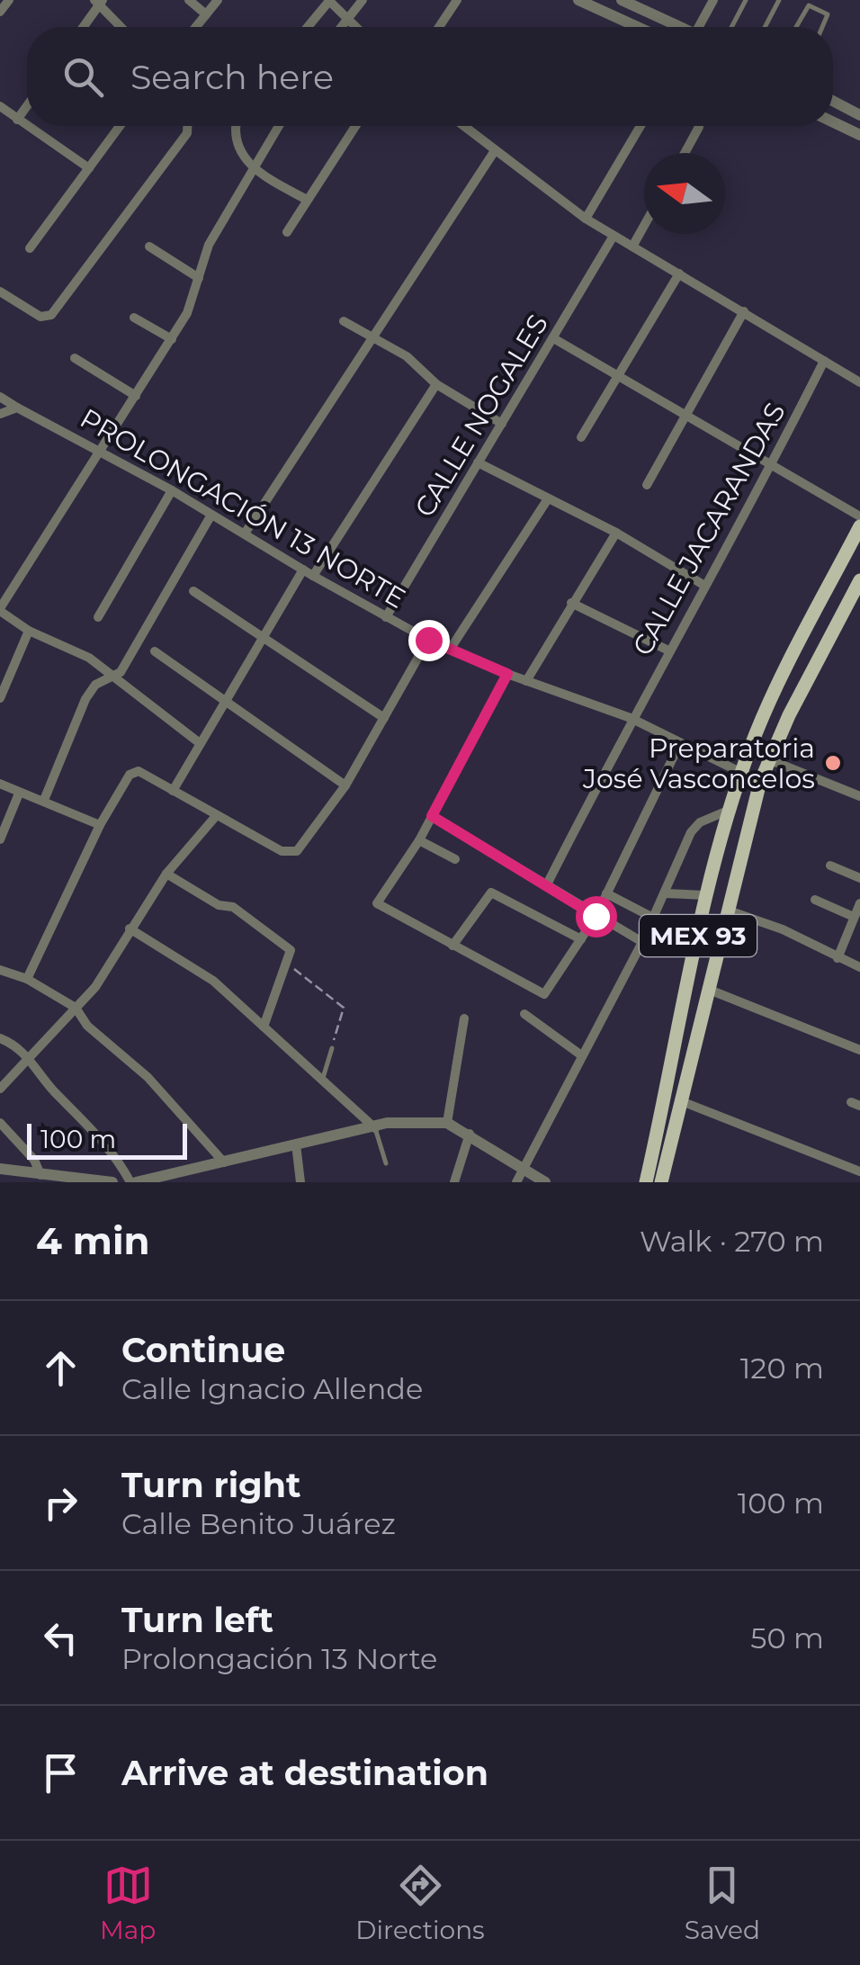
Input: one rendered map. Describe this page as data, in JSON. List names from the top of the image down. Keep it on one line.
{"streets":{"main road":["MEX 93"],"street":["CALLE NOGALES","PROLONGACIÓN 13 NORTE","CALLE JACARANDAS"]},"crossings":[["CALLE NOGALES","PROLONGACIÓN 13 NORTE"],["PROLONGACIÓN 13 NORTE","CALLE JACARANDAS"],["PROLONGACIÓN 13 NORTE","MEX 93"]],"places":["Preparatoria José Vasconcelos"],"scale_bar":"100 m","north":"left","page":{"search":"Search here","scale":"100 m","heading":["4 min","Walk · 270 m"],"list":[["Continue","Calle Ignacio Allende","120 m"],["Turn right","Calle Benito Juárez","100 m"],["Turn left","Prolongación 13 Norte","50 m"],"Arrive at destination"],"nav":["Map","Directions","Saved"]}}
